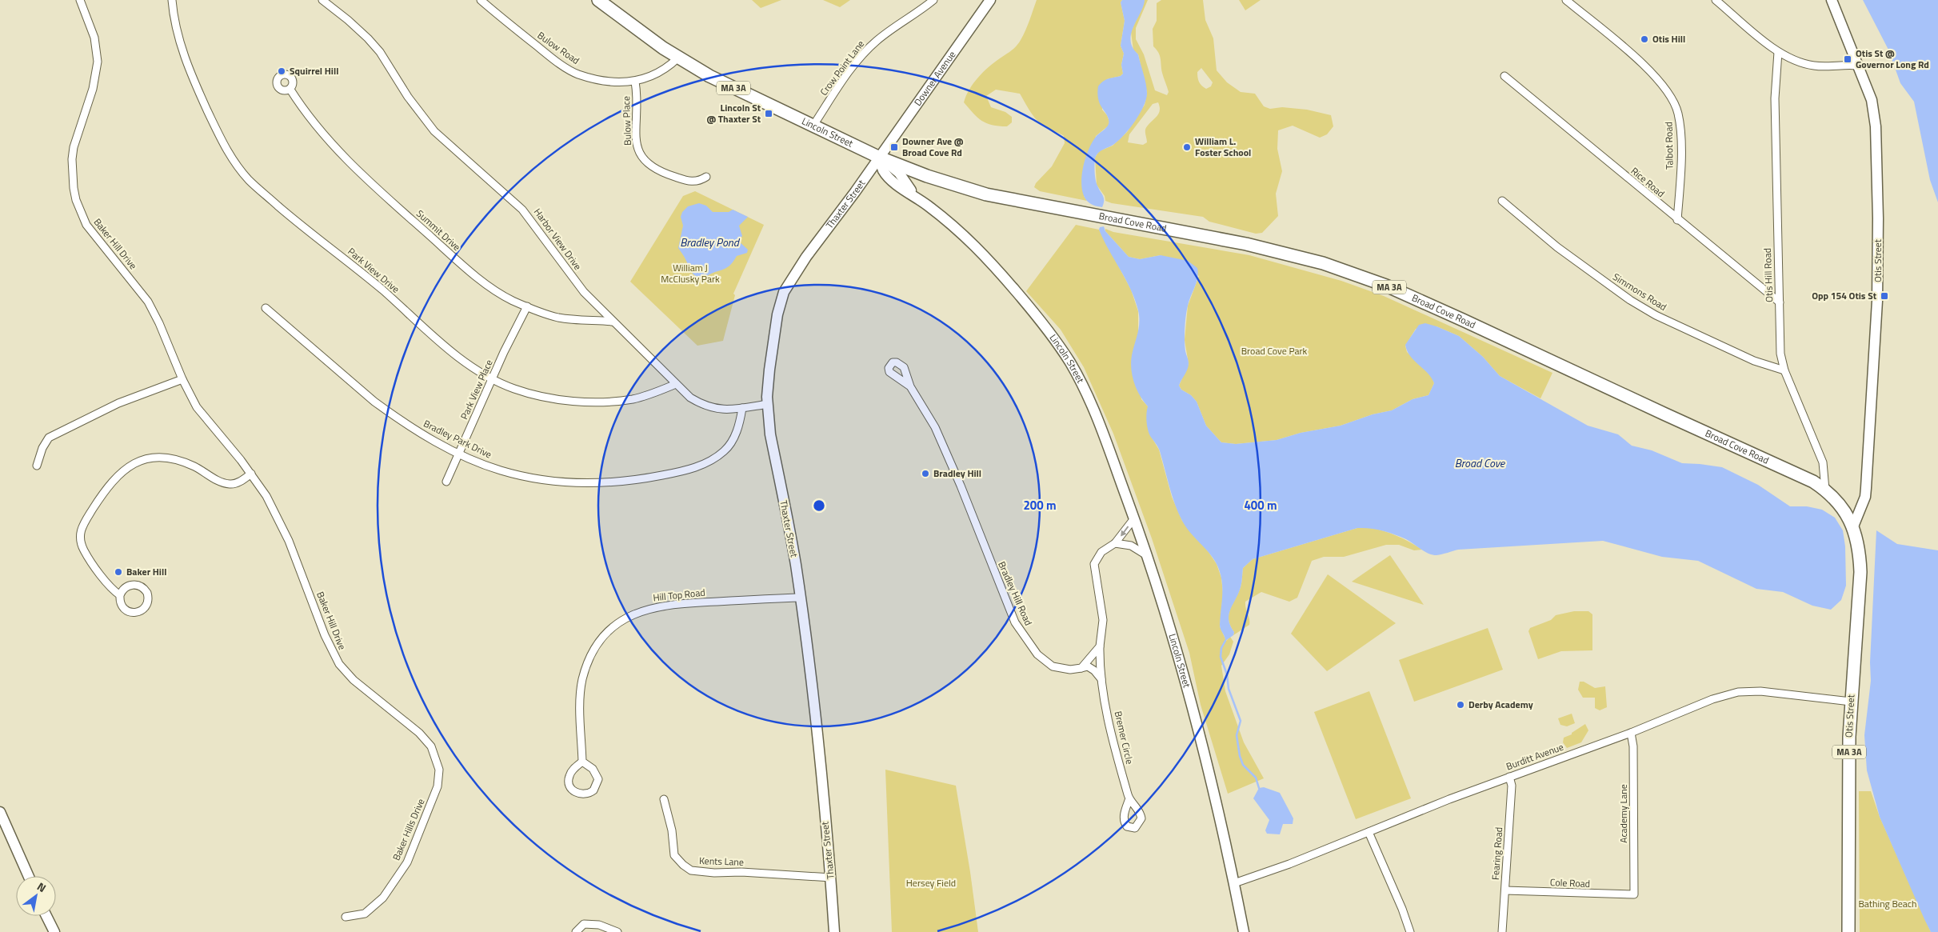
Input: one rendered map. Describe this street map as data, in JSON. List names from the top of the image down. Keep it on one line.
{"streets":{"main road":["MA 3A","Lincoln Street","Broad Cove Road","Otis Street"],"street":["Bulow Road","Crow Point Lane","Downer Avenue","Bulow Place","Talbot Road","Rice Road","Thaxter Street","Summit Drive","Harbor View Drive","Baker Hill Drive","Park View Drive","Otis Hill Road","Simmons Road","Park View Place","Bradley Park Drive","Bradley Hill Road","Hill Top Road","Bremer Circle","Burditt Avenue","Academy Lane","Baker Hills Drive","Fearing Road","Kents Lane","Cole Road"]},"crossings":[["Bulow Road","Bulow Place"],["Bulow Road","Lincoln Street"],["Crow Point Lane","Lincoln Street"],["Downer Avenue","Lincoln Street"],["Downer Avenue","Thaxter Street"],["Downer Avenue","Broad Cove Road"],["Lincoln Street","Thaxter Street"],["Lincoln Street","Broad Cove Road"],["Lincoln Street","Burditt Avenue"],["Talbot Road","Rice Road"],["Rice Road","Otis Hill Road"],["Thaxter Street","Broad Cove Road"],["Thaxter Street","Harbor View Drive"],["Thaxter Street","Hill Top Road"],["Thaxter Street","Kents Lane"],["Broad Cove Road","Otis Street"],["Broad Cove Road","Otis Hill Road"],["Summit Drive","Harbor View Drive"],["Summit Drive","Park View Place"],["Harbor View Drive","Park View Drive"],["Harbor View Drive","Bradley Park Drive"],["Baker Hill Drive","Baker Hills Drive"],["Otis Street","Burditt Avenue"],["Park View Drive","Park View Place"],["Otis Hill Road","Simmons Road"],["Park View Place","Bradley Park Drive"],["Burditt Avenue","Academy Lane"],["Burditt Avenue","Fearing Road"],["Academy Lane","Cole Road"],["Fearing Road","Cole Road"]],"water":["Bradley Pond","Broad Cove"],"parks":["William J McClusky Park","Broad Cove Park","Hersey Field","Bathing Beach"],"places":{"other":["Otis Hill","Squirrel Hill","William L. Foster School","Bradley Hill","Baker Hill","Derby Academy"],"transit":["Otis St @ Governor Long Rd","Lincoln St @ Thaxter St","Downer Ave @ Broad Cove Rd","Opp 154 Otis St"]},"north":"top right","rings":["200 m","400 m"]}
